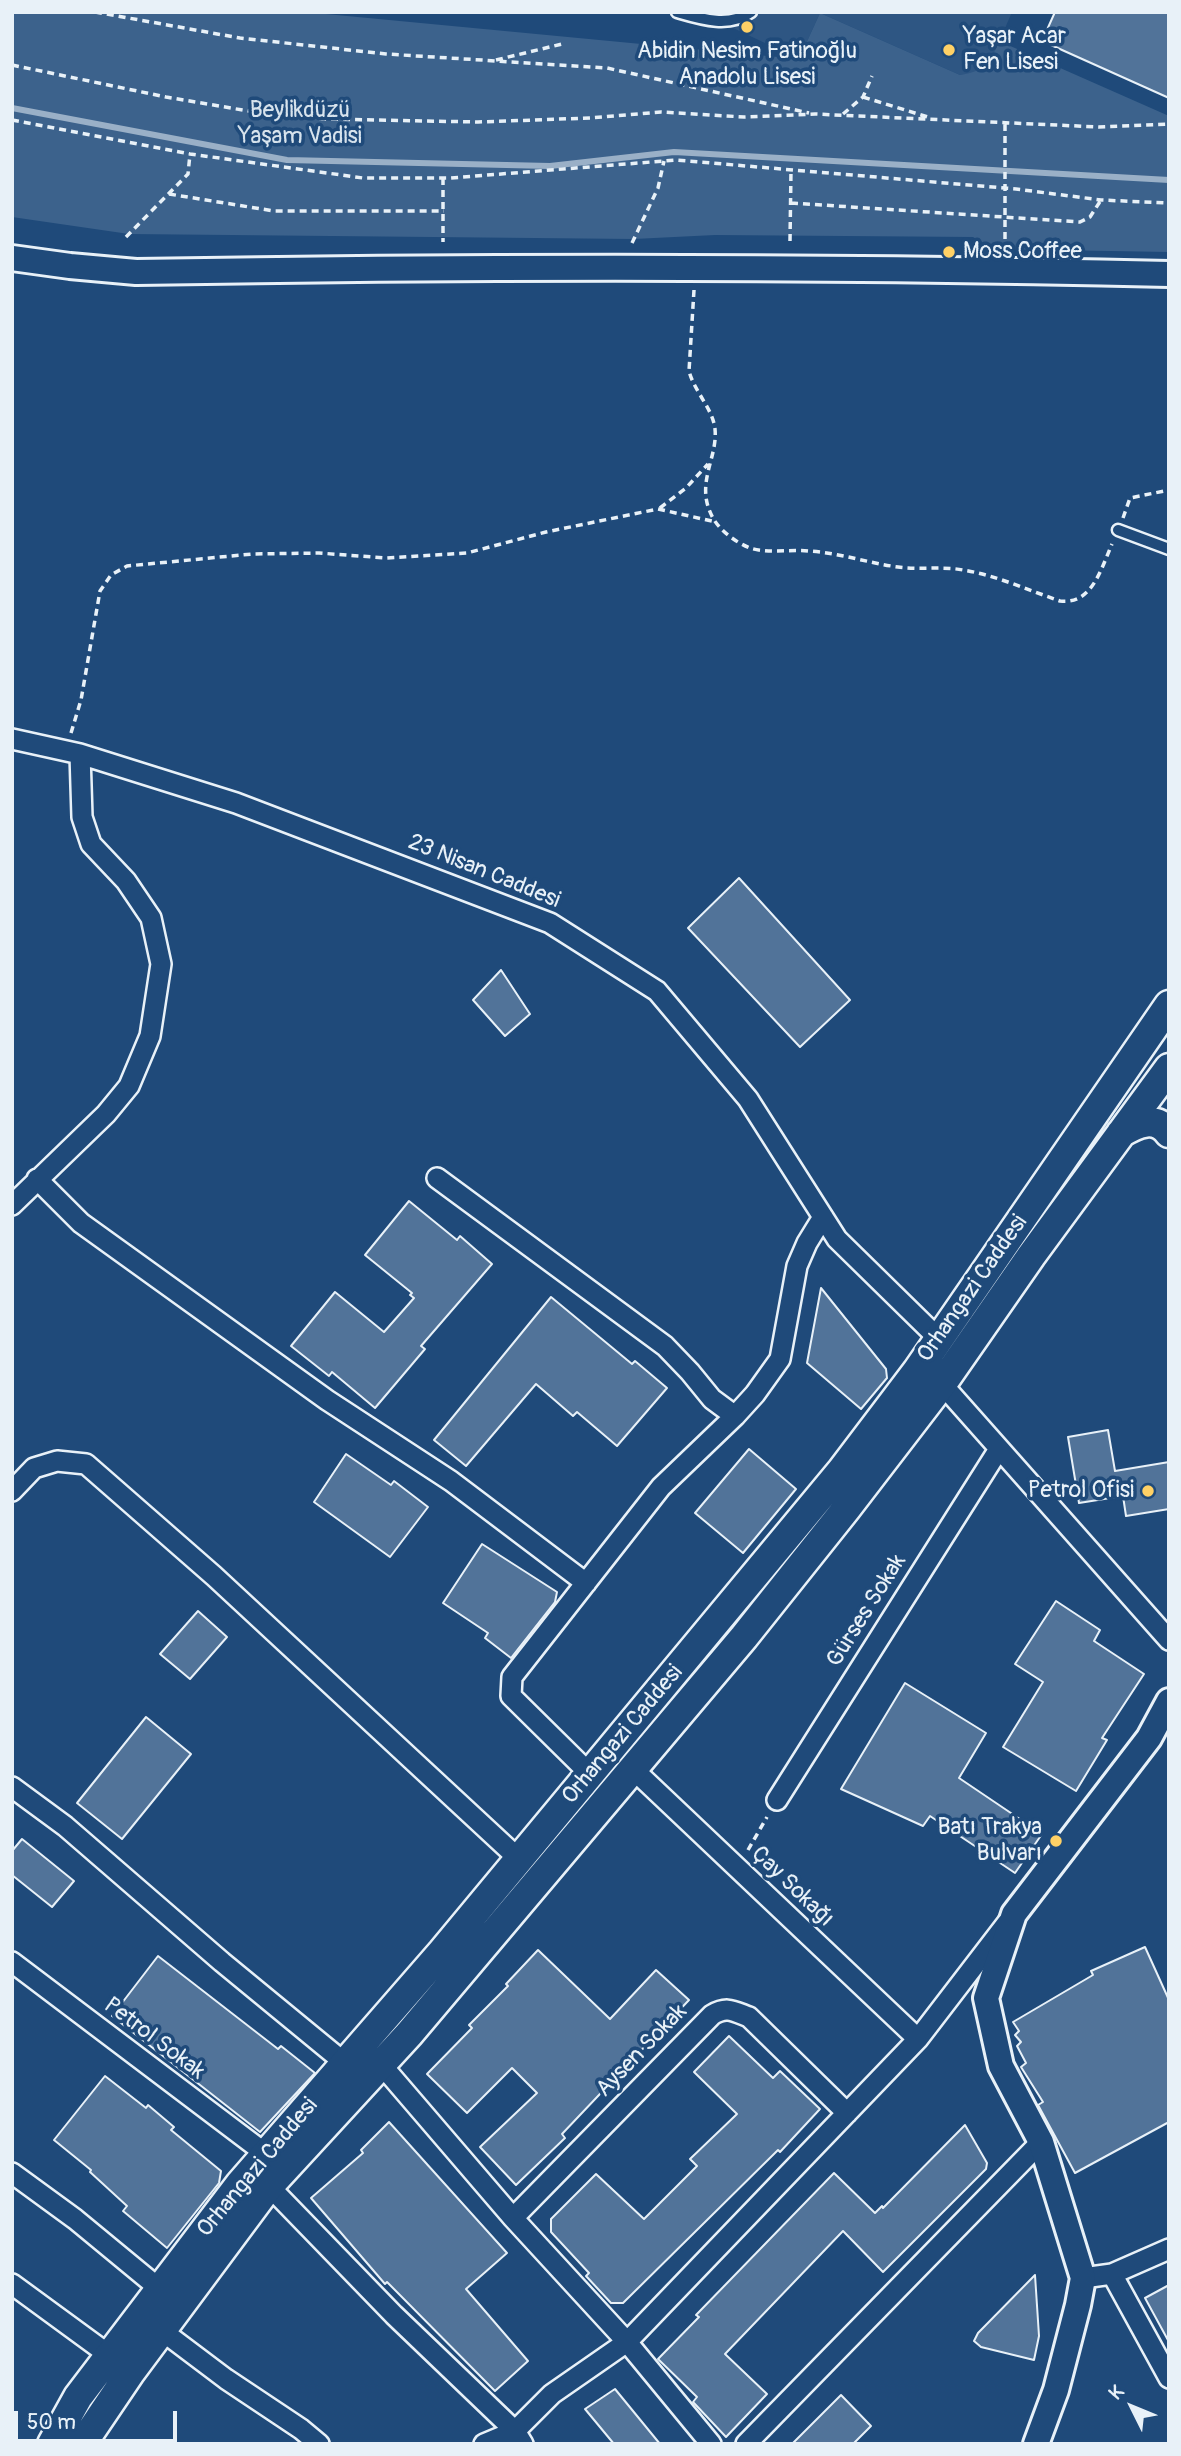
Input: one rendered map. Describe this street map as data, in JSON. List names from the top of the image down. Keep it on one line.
{"streets":{"main road":["Orhangazi Caddesi"],"street":["23 Nisan Caddesi","Gürses Sokak","Çay Sokağı","Petrol Sokak","Aysen Sokak"]},"crossings":[["23 Nisan Caddesi","Orhangazi Caddesi"],["Orhangazi Caddesi","Çay Sokağı"],["Orhangazi Caddesi","Petrol Sokak"]],"parks":["Beylikdüzü Yaşam Vadisi"],"places":["Abidin Nesim Fatinoğlu Anadolu Lisesi","Yaşar Acar Fen Lisesi","Moss Coffee","Petrol Ofisi","Batı Trakya Bulvarı"],"scale_bar":"50 m","north":"top left"}
